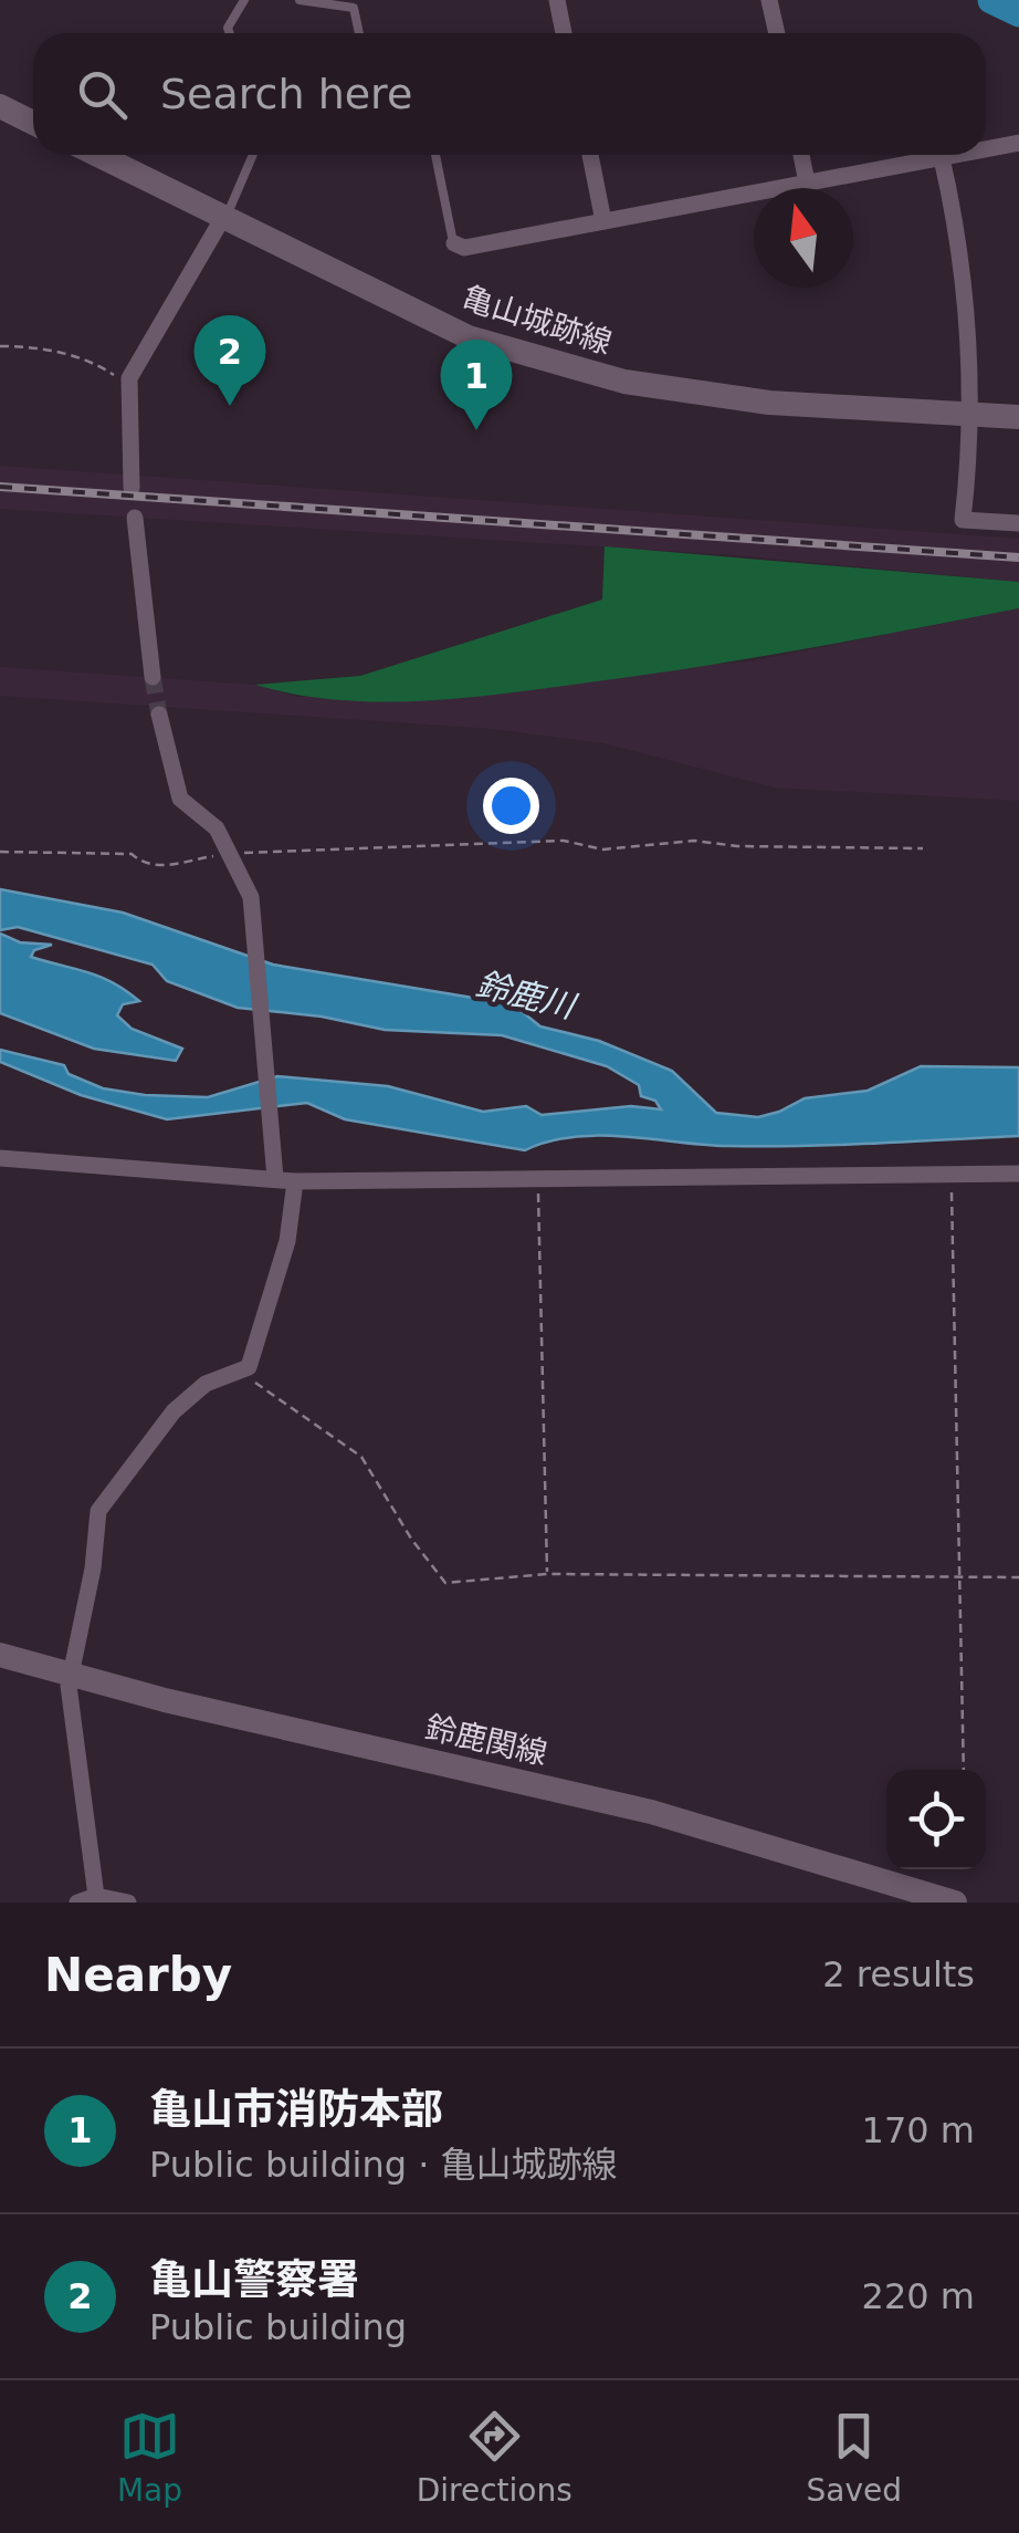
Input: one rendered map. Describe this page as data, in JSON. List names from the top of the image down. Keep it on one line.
{"streets":{"main road":["亀山城跡線","鈴鹿関線"]},"water":["鈴鹿川"],"north":"top","page":{"search":"Search here","pins":["2","1"],"heading":["Nearby","2 results"],"list":[{"mark":"1","name":"亀山市消防本部","note":"Public building · 亀山城跡線","value":"170 m"},{"mark":"2","name":"亀山警察署","note":"Public building","value":"220 m"}],"nav":["Map","Directions","Saved"]}}
